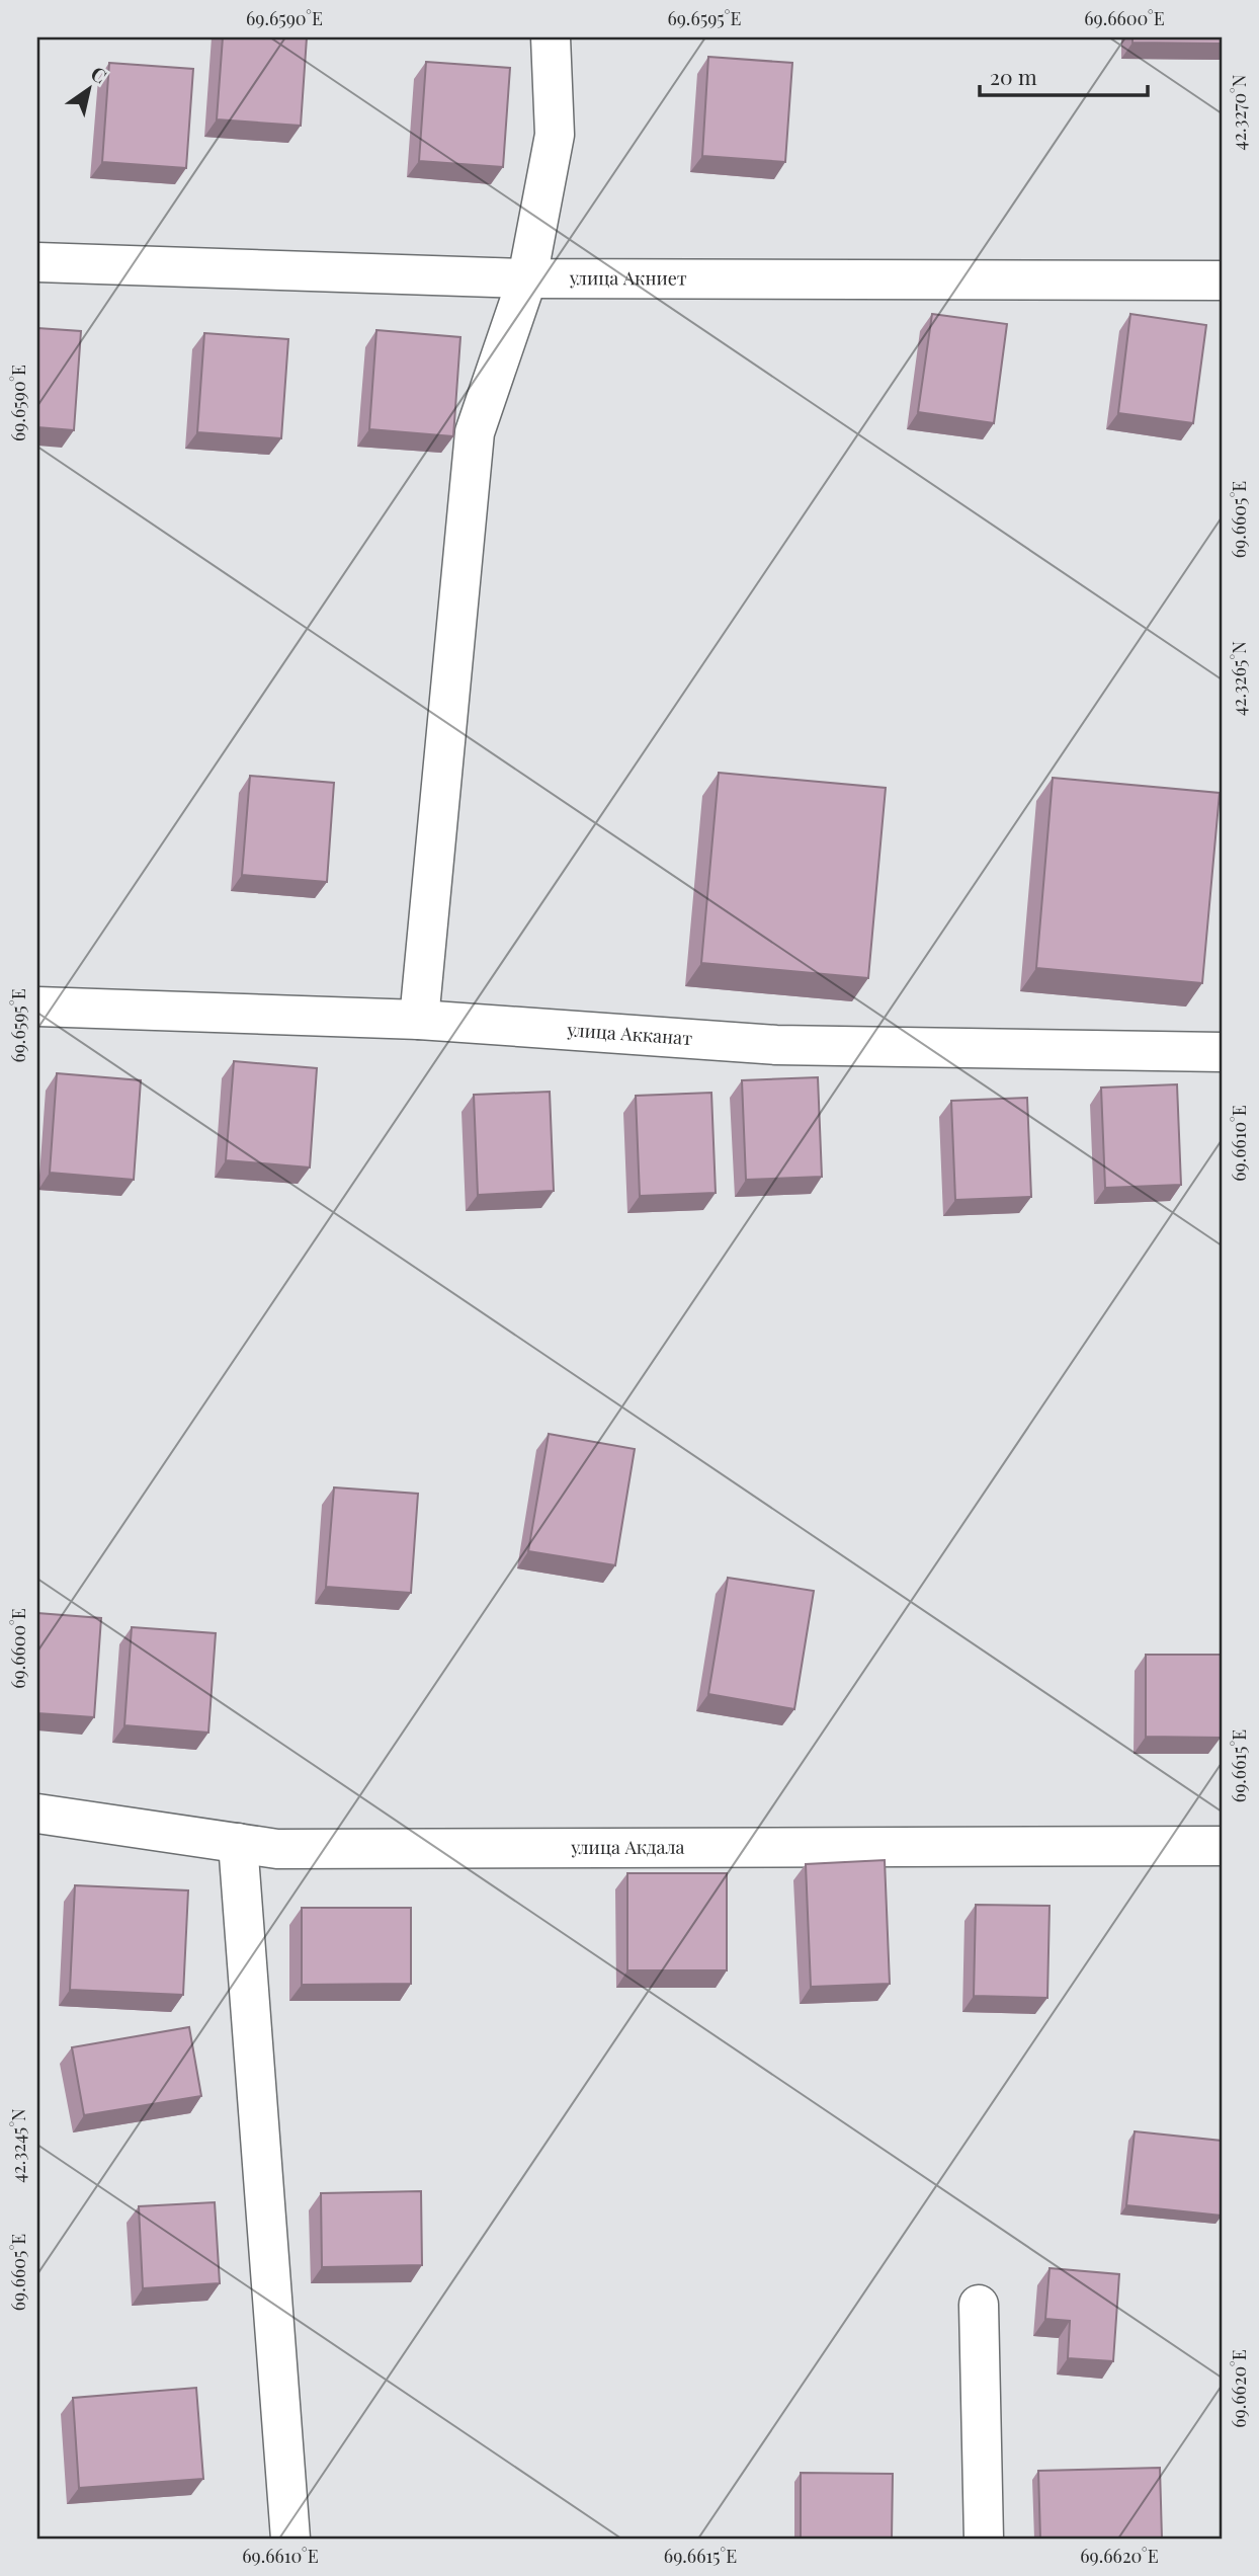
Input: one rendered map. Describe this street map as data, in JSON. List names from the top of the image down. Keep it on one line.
{"streets":{"street":["улица Акниет","улица Акканат","улица Акдала"]},"scale_bar":"20 m","north":"top right","coordinates":["69.6590°E","69.6595°E","69.6600°E","42.3270°N","69.6605°E","42.3265°N","69.6610°E","69.6615°E","42.3245°N","69.6620°E"]}
